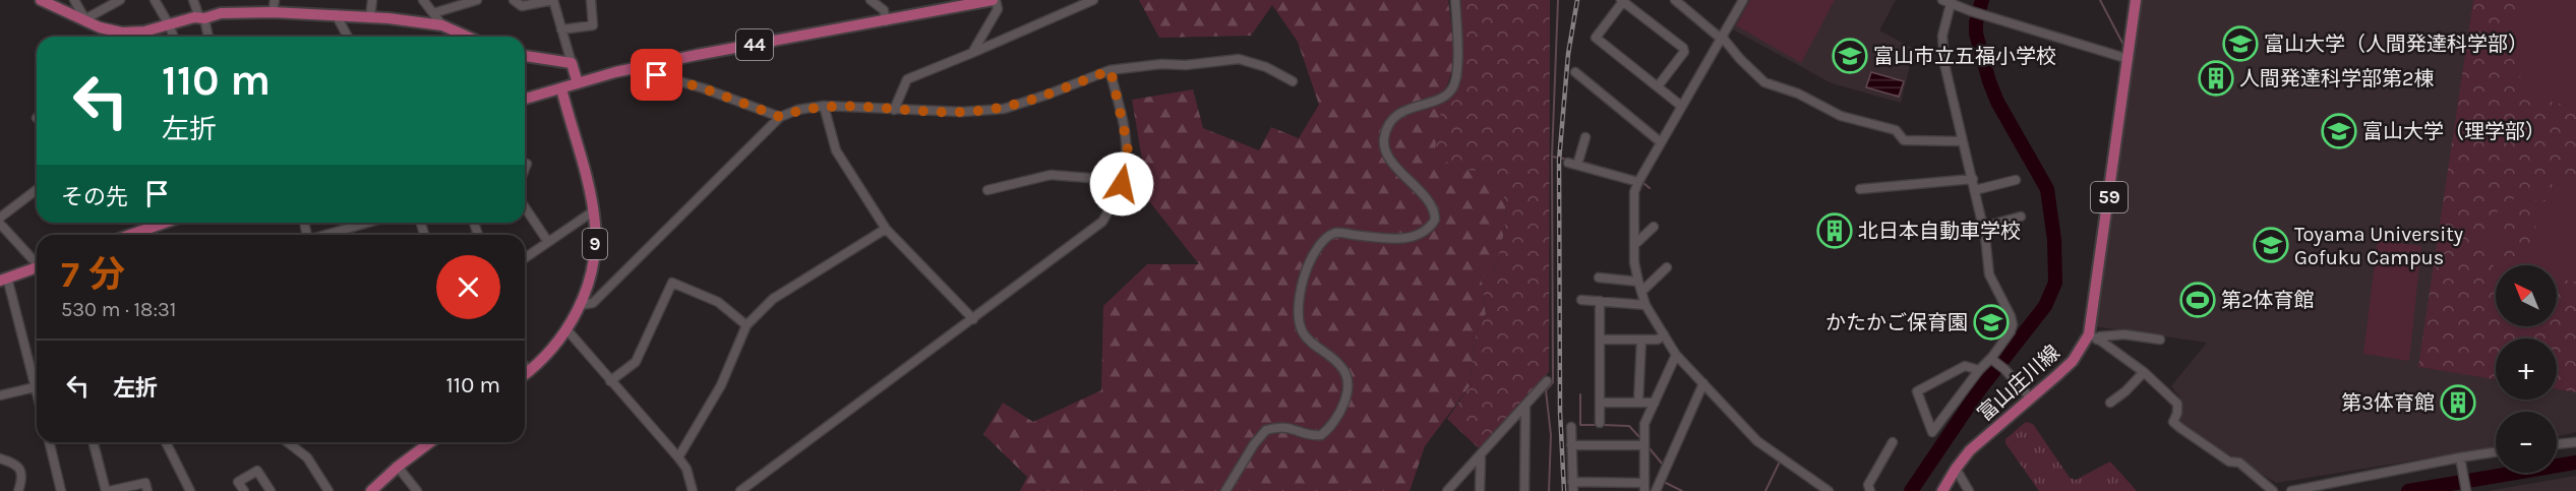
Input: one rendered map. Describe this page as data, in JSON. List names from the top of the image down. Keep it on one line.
{"streets":{"main road":["44","59","9","富山庄川線"]},"crossings":[["44","9"]],"places":{"school or university":["富山大学（人間発達科学部）","富山市立五福小学校","富山大学（理学部）","Toyama University Gofuku Campus","かたかご保育園"],"building":["人間発達科学部第2棟","北日本自動車学校","第3体育館"],"sports":["第2体育館"]},"north":"top left","page":{"turn":["110 m","左折"],"then":"その先","heading":["7 分","530 m · 18:31"],"map_buttons":["+","−"],"list":[{"name":"左折","value":"110 m"}]}}
